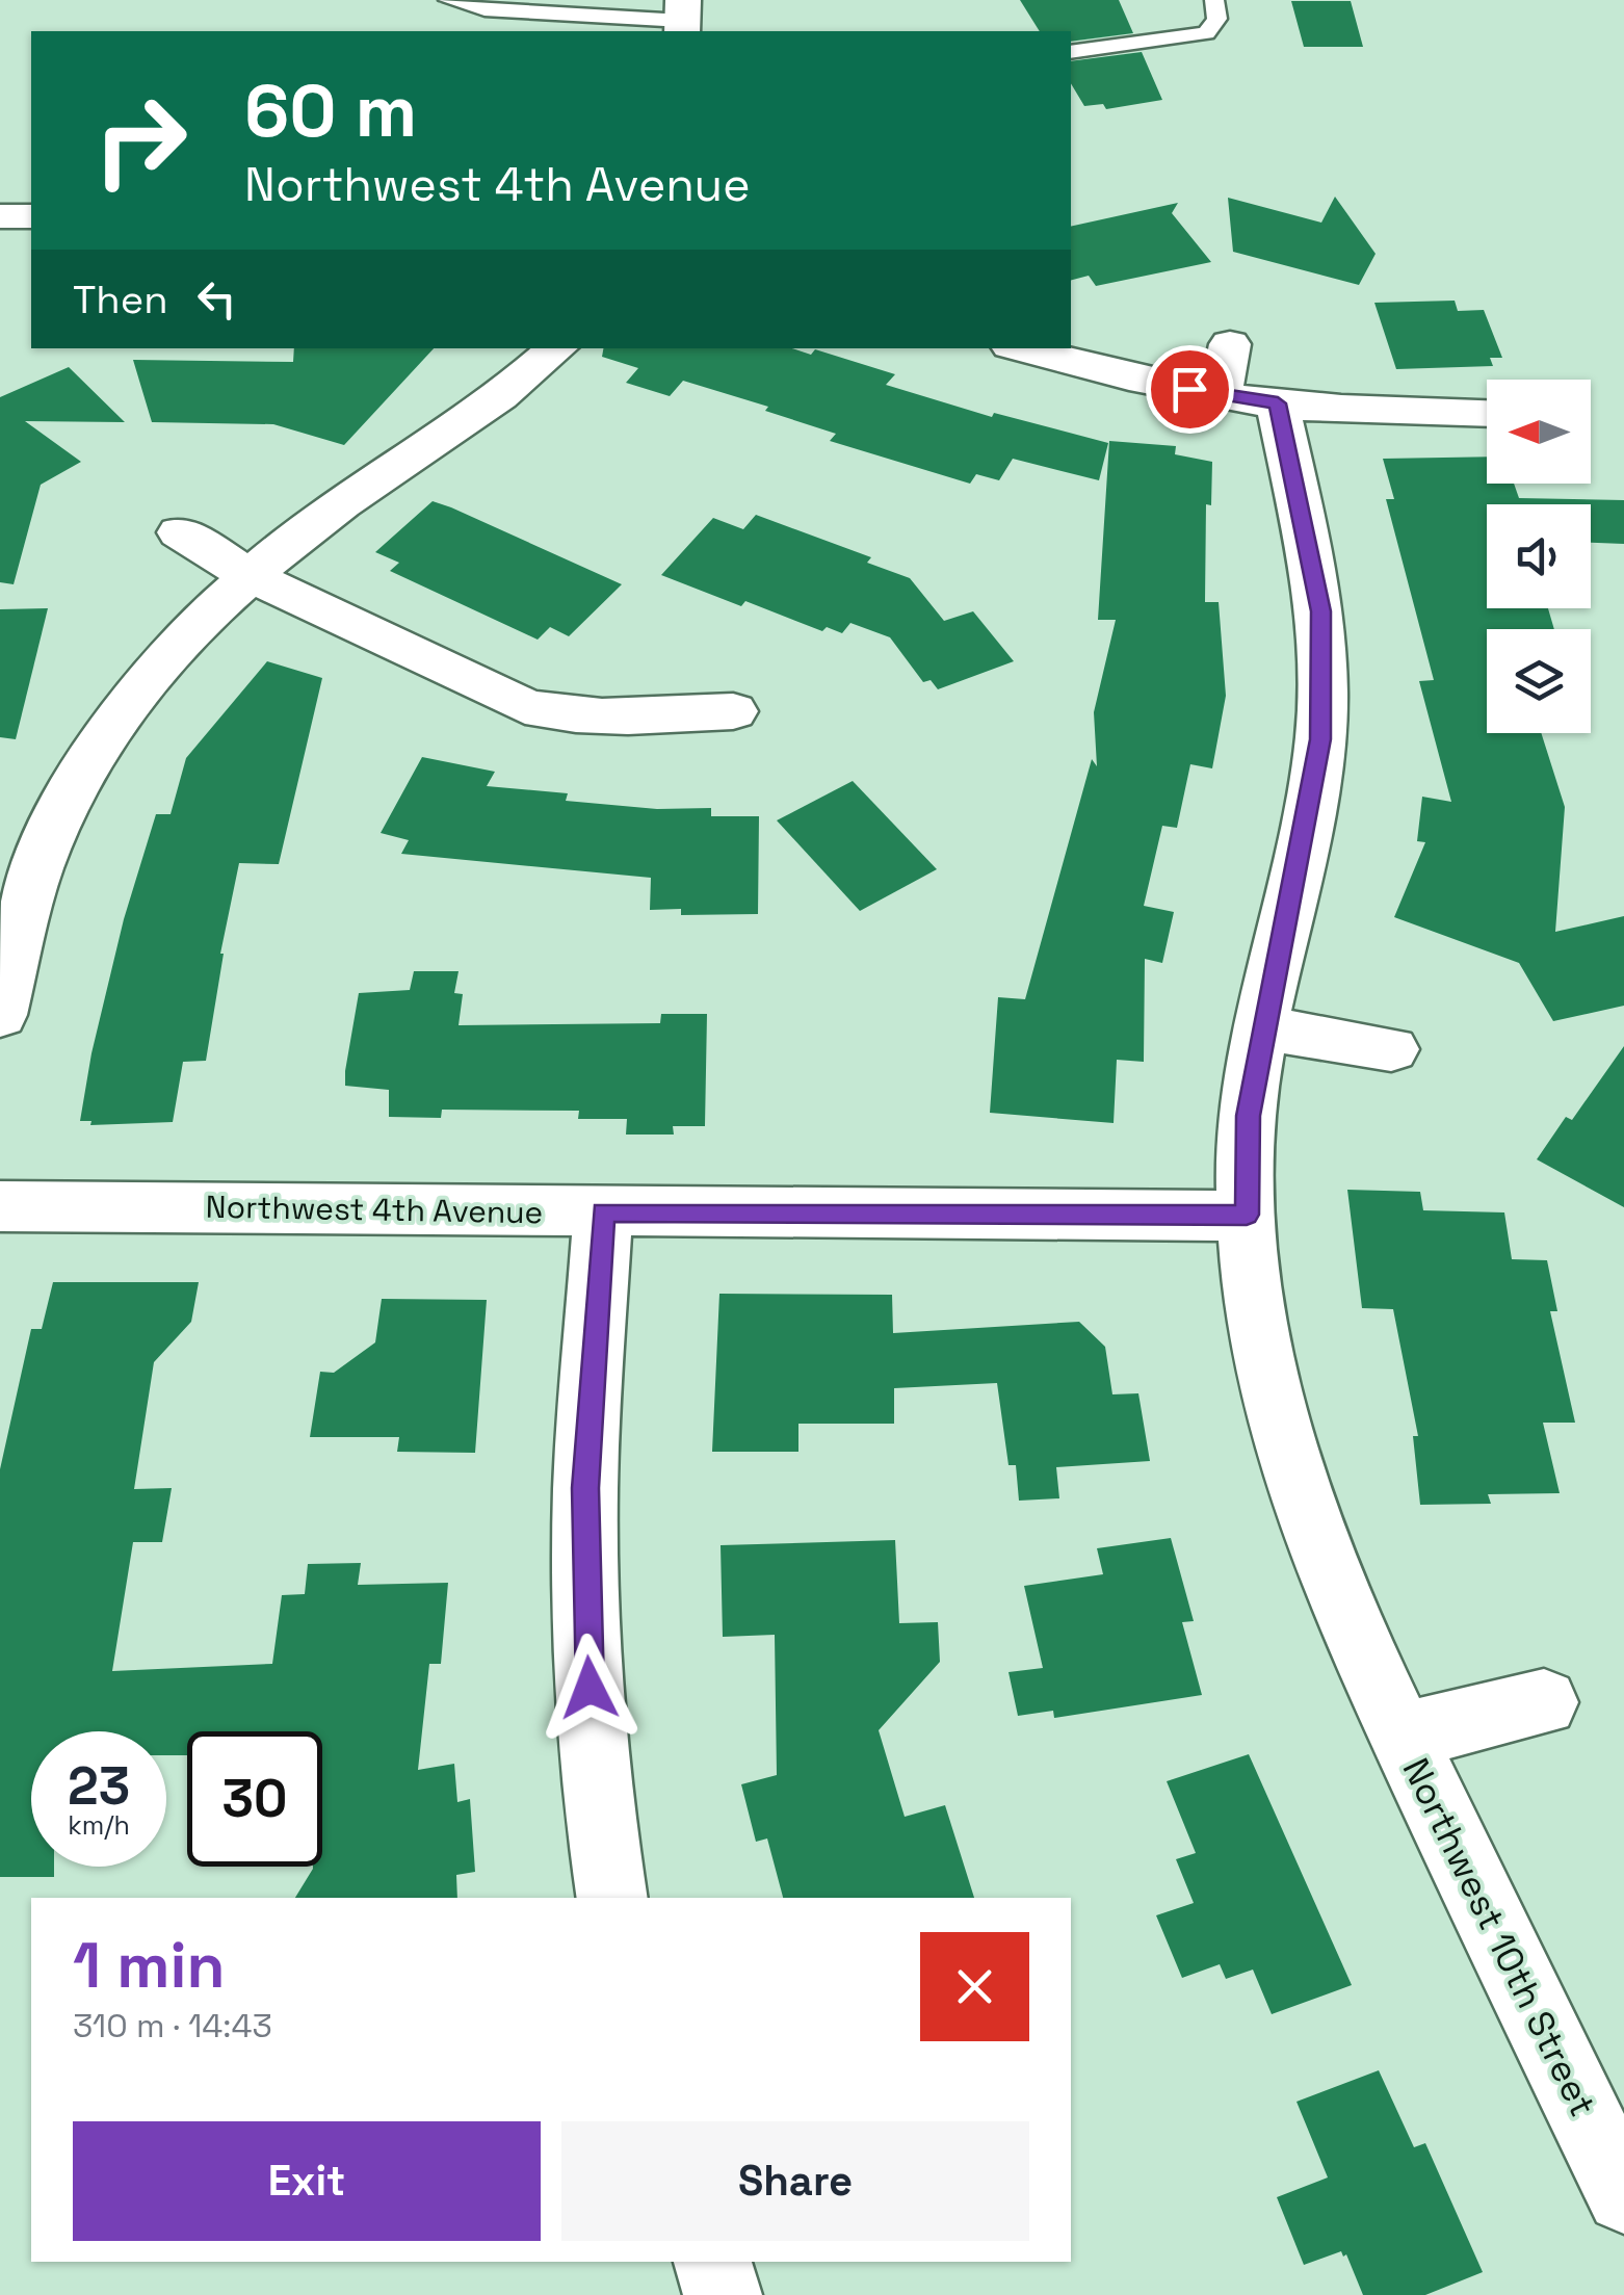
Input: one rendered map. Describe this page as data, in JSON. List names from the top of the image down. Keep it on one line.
{"streets":{"street":["Northwest 4th Avenue","Northwest 10th Street"]},"crossings":[["Northwest 4th Avenue","Northwest 10th Street"]],"north":"left","page":{"turn":["60 m","Northwest 4th Avenue"],"then":"Then","speed":"23 km/h","limit":"30","heading":["1 min","310 m · 14:43"],"buttons":["Exit","Share"]}}
